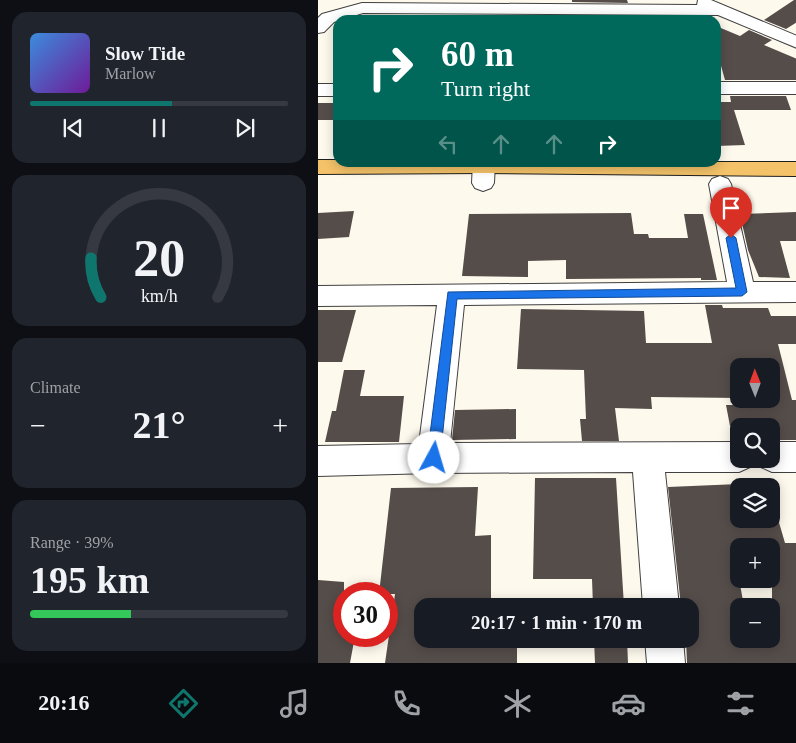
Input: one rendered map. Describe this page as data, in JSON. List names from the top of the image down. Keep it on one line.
{"north":"top","page":{"turn":["60 m","Turn right"],"song":["Slow Tide","Marlow"],"tile":["Climate",["Range · 39%","195 km"]],"map_buttons":["+","−"],"heat":["−","21°","+"],"limit":"30","trip":"20:17 · 1 min · 170 m","tabs":"20:16","gauge":["20","km/h"]}}
